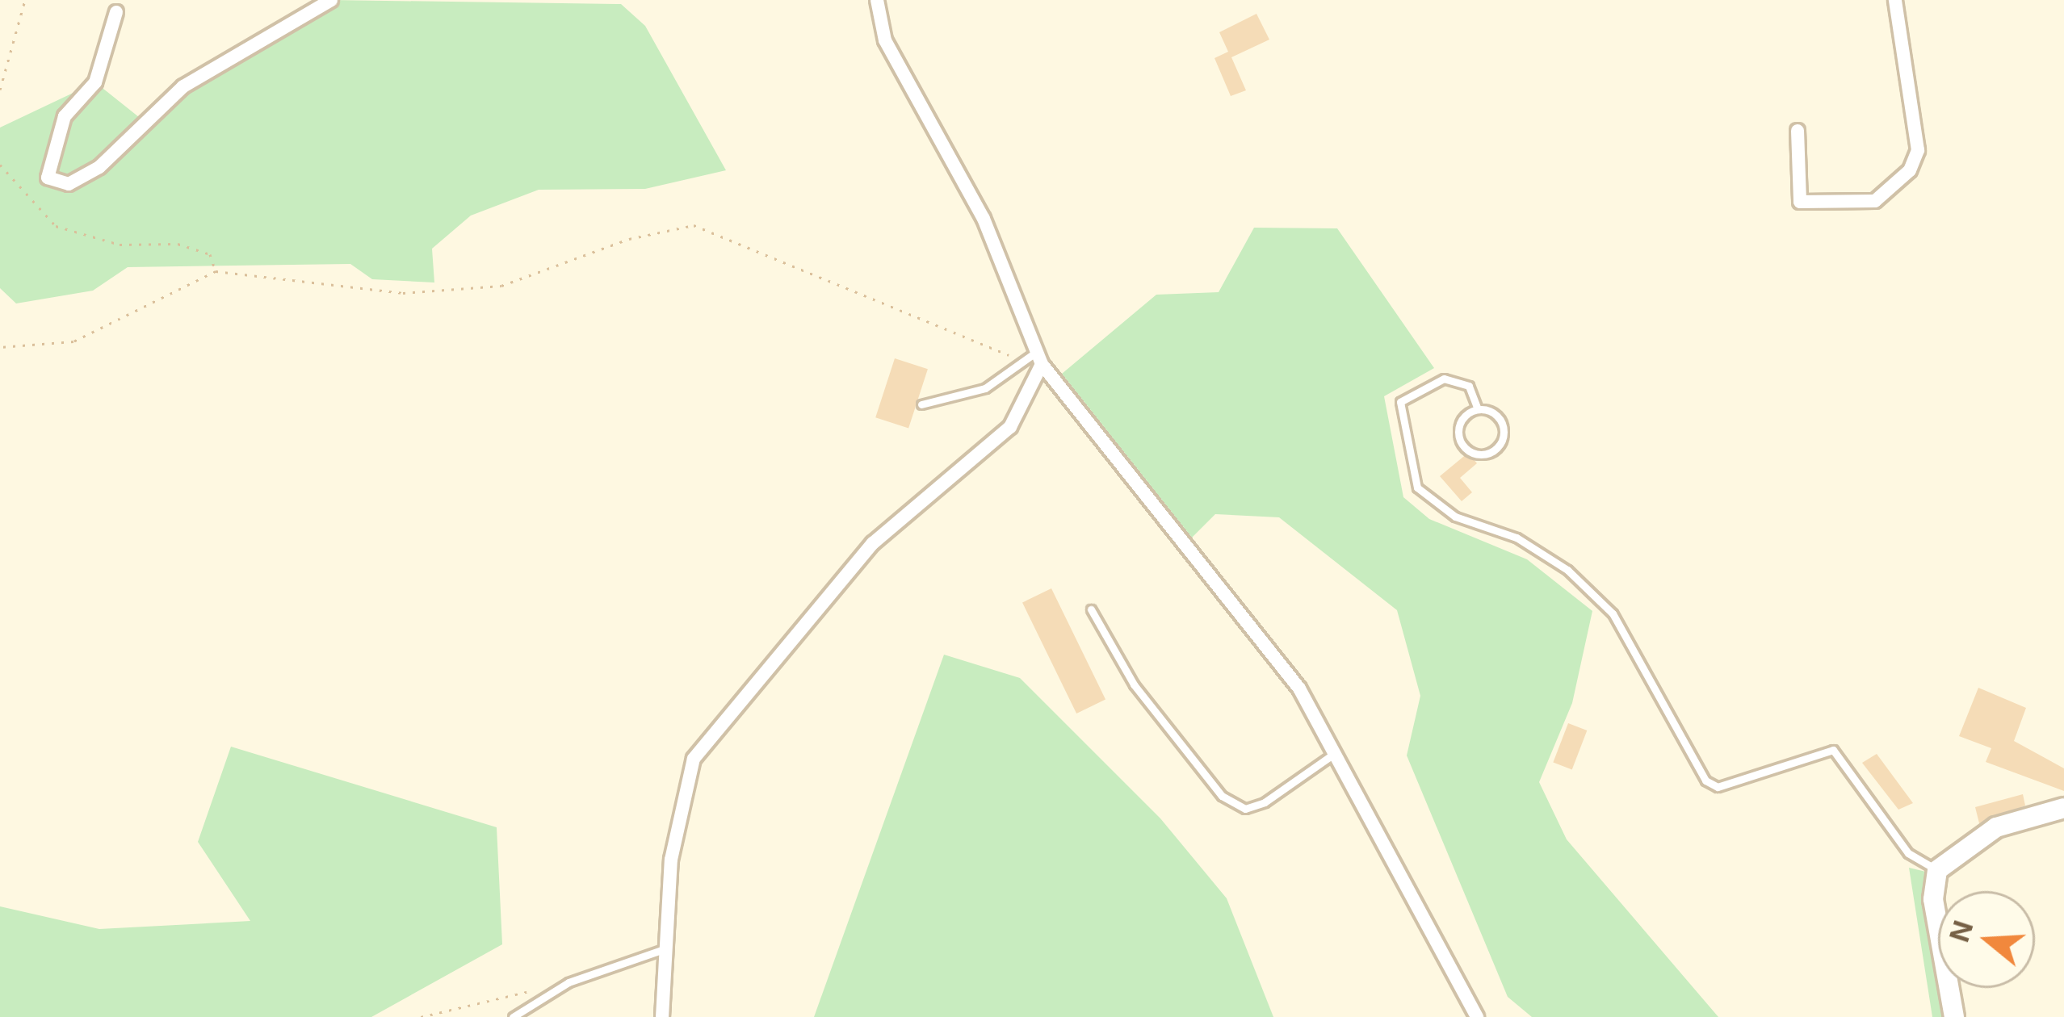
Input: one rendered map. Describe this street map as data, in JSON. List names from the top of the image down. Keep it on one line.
{"north":"left"}
